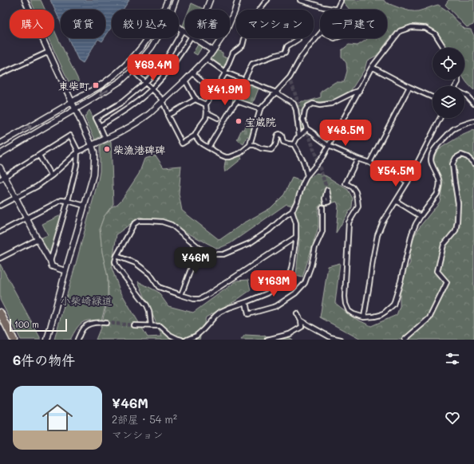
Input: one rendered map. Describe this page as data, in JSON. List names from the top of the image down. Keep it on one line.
{"parks":["小柴崎緑道"],"places":{"transit":["東柴町"],"other":["宝蔵院","柴漁港碑碑"]},"scale_bar":"100 m","page":{"chip":["購入","賃貸","絞り込み","新着","マンション","一戸建て"],"price":["¥69.4M","¥41.9M","¥48.5M","¥54.5M","¥46M","¥163M"],"scale":"100 m","heading":"6件の物件","list":[{"name":"¥46M","note":"2部屋 · 54 m² · マンション"}]}}
